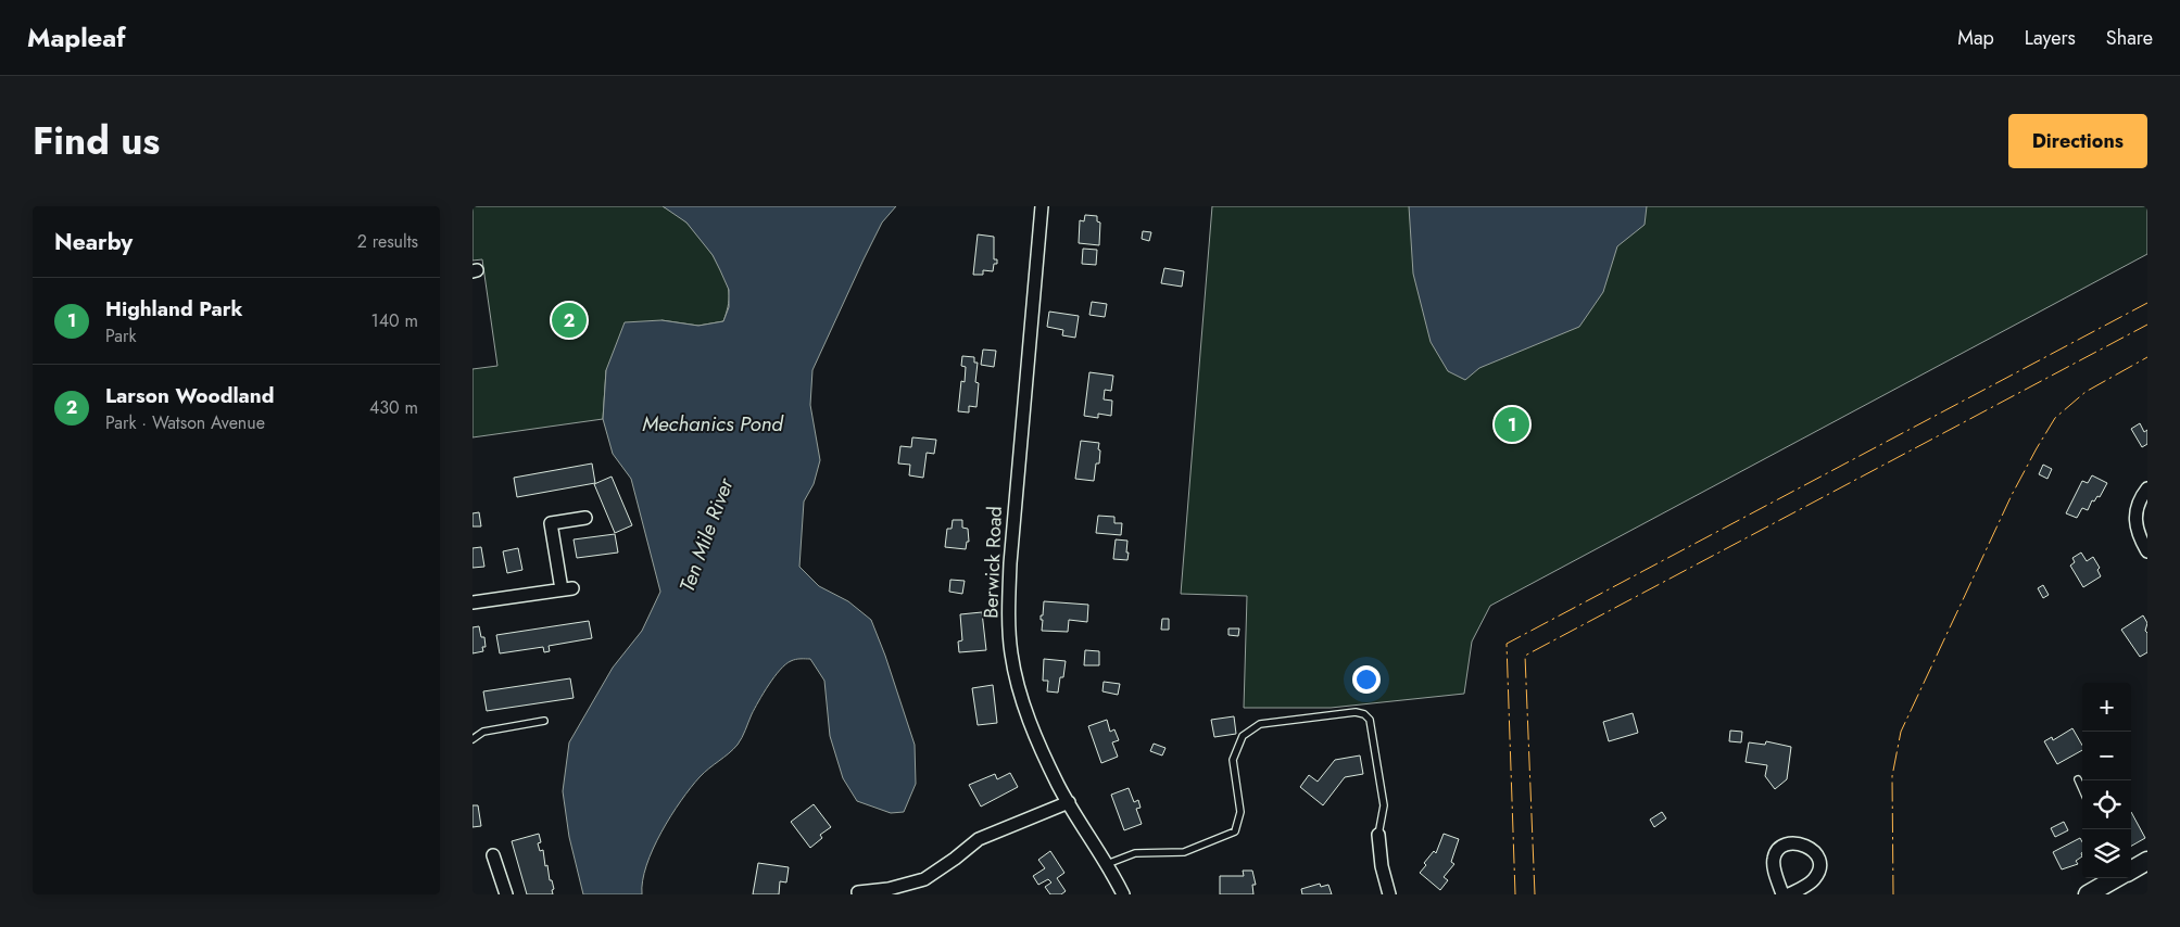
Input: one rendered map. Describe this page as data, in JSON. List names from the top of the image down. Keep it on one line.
{"streets":{"street":["Berwick Road"]},"water":["Mechanics Pond","Ten Mile River"],"page":{"header":"Mapleaf","nav":["Map","Layers","Share"],"title":"Find us","buttons":"Directions","heading":["Nearby","2 results"],"list":[{"mark":"1","name":"Highland Park","note":"Park","value":"140 m"},{"mark":"2","name":"Larson Woodland","note":"Park · Watson Avenue","value":"430 m"}],"pins":["2","1"],"map_buttons":["+","−"]}}
